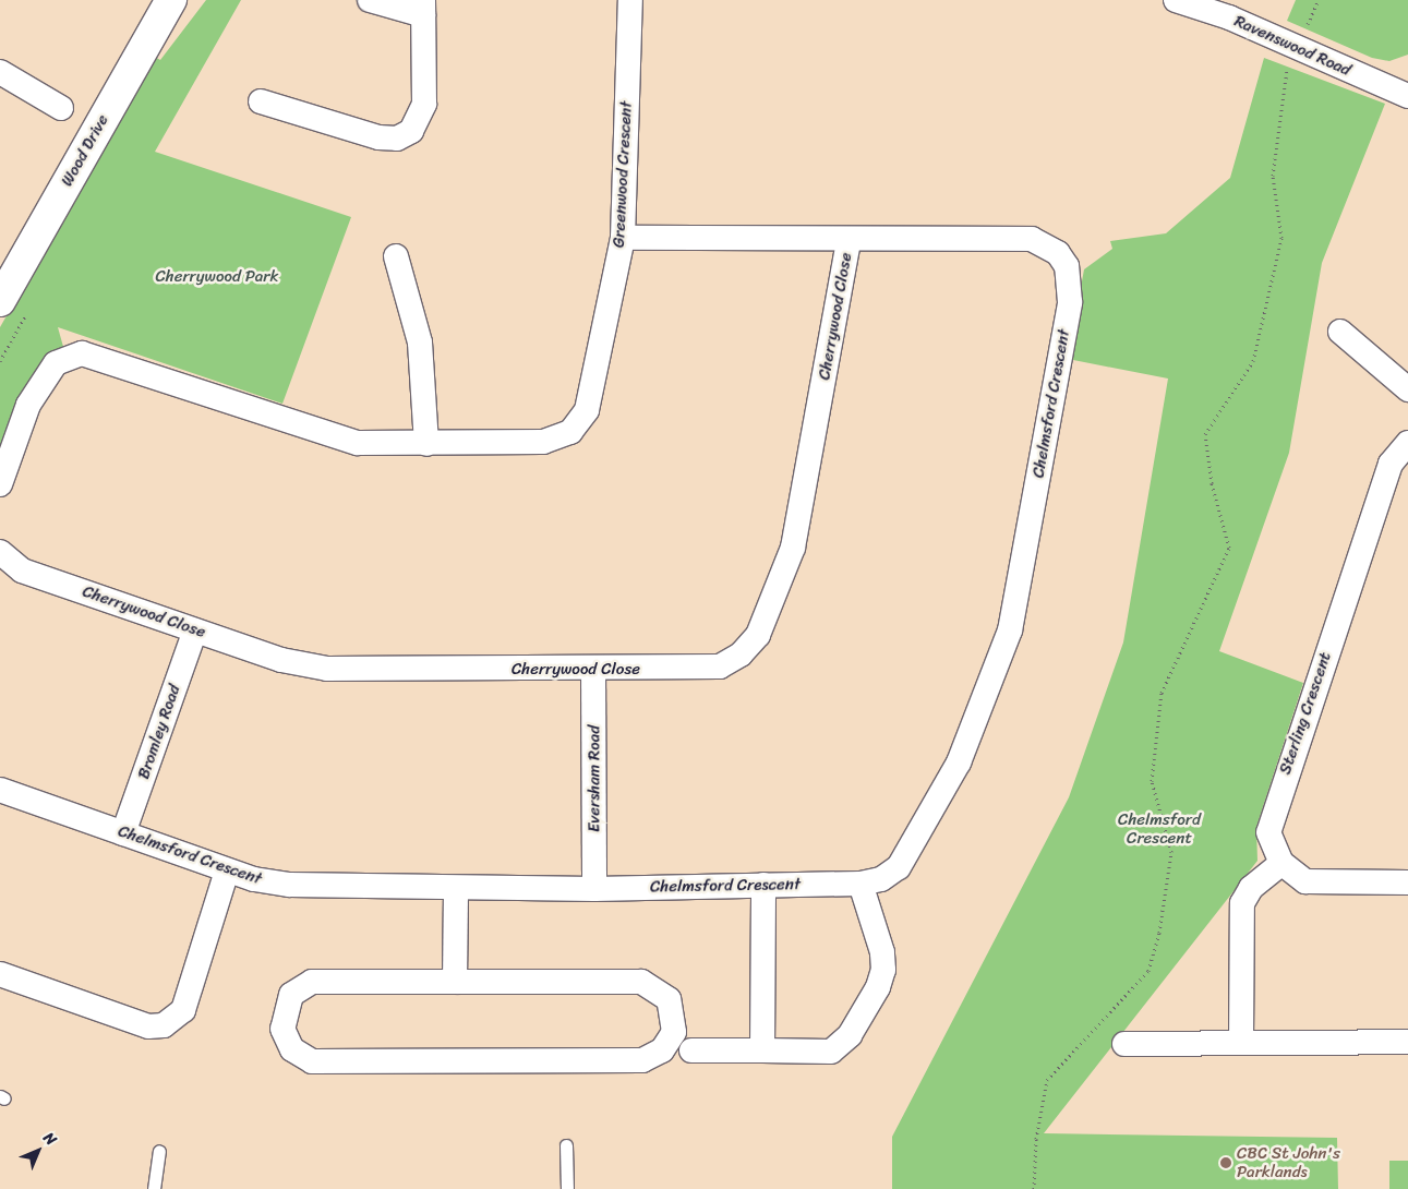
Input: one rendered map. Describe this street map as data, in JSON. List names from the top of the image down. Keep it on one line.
{"streets":{"street":["Ravenswood Road","Wood Drive","Greenwood Crescent","Cherrywood Close","Chelmsford Crescent","Sterling Crescent","Bromley Road","Eversham Road"]},"crossings":[["Greenwood Crescent","Chelmsford Crescent"],["Cherrywood Close","Chelmsford Crescent"],["Cherrywood Close","Bromley Road"],["Cherrywood Close","Eversham Road"],["Chelmsford Crescent","Bromley Road"],["Chelmsford Crescent","Eversham Road"]],"parks":["Cherrywood Park","Chelmsford Crescent"],"places":["CBC St John's Parklands"],"north":"top right"}
